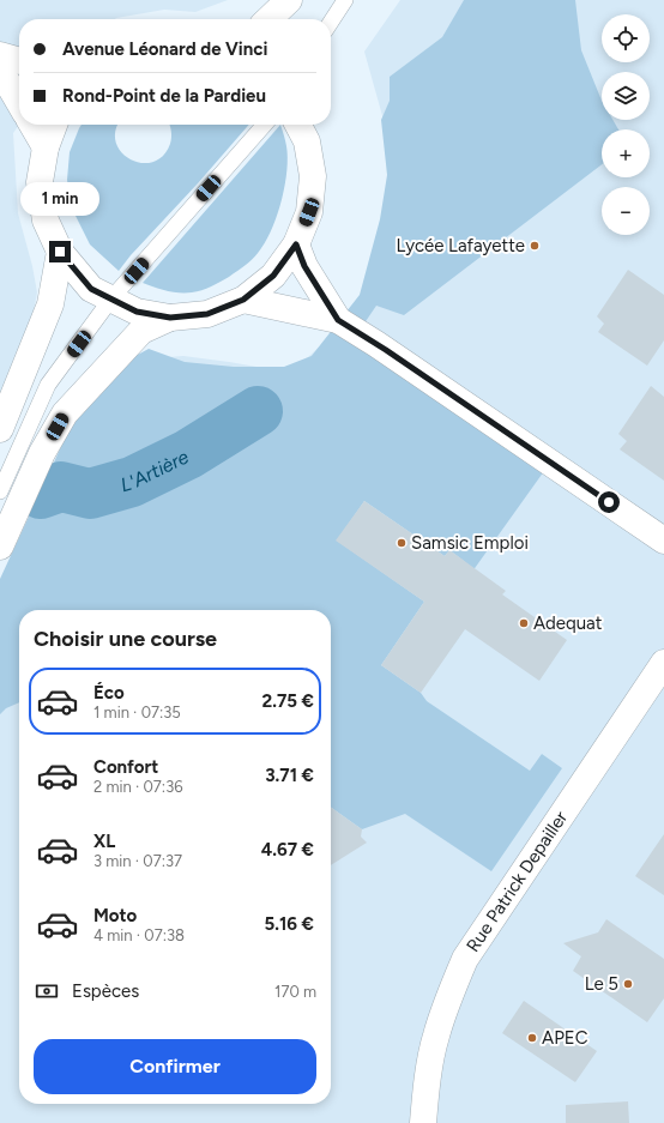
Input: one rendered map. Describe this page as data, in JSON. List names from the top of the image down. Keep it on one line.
{"streets":{"street":["Rue Patrick Depailler"]},"water":["L'Artière"],"places":["Lycée Lafayette","Samsic Emploi","Adequat","Le 5","APEC"],"page":{"map_buttons":["+","−"],"banner":["Avenue Léonard de Vinci","Rond-Point de la Pardieu"],"bubble":"1 min","heading":"Choisir une course","list":[{"name":"Éco","note":"1 min · 07:35","value":"2.75 €"},{"name":"Confort","note":"2 min · 07:36","value":"3.71 €"},{"name":"XL","note":"3 min · 07:37","value":"4.67 €"},{"name":"Moto","note":"4 min · 07:38","value":"5.16 €"}],"pay":["Espèces","170 m"],"buttons":"Confirmer"}}
